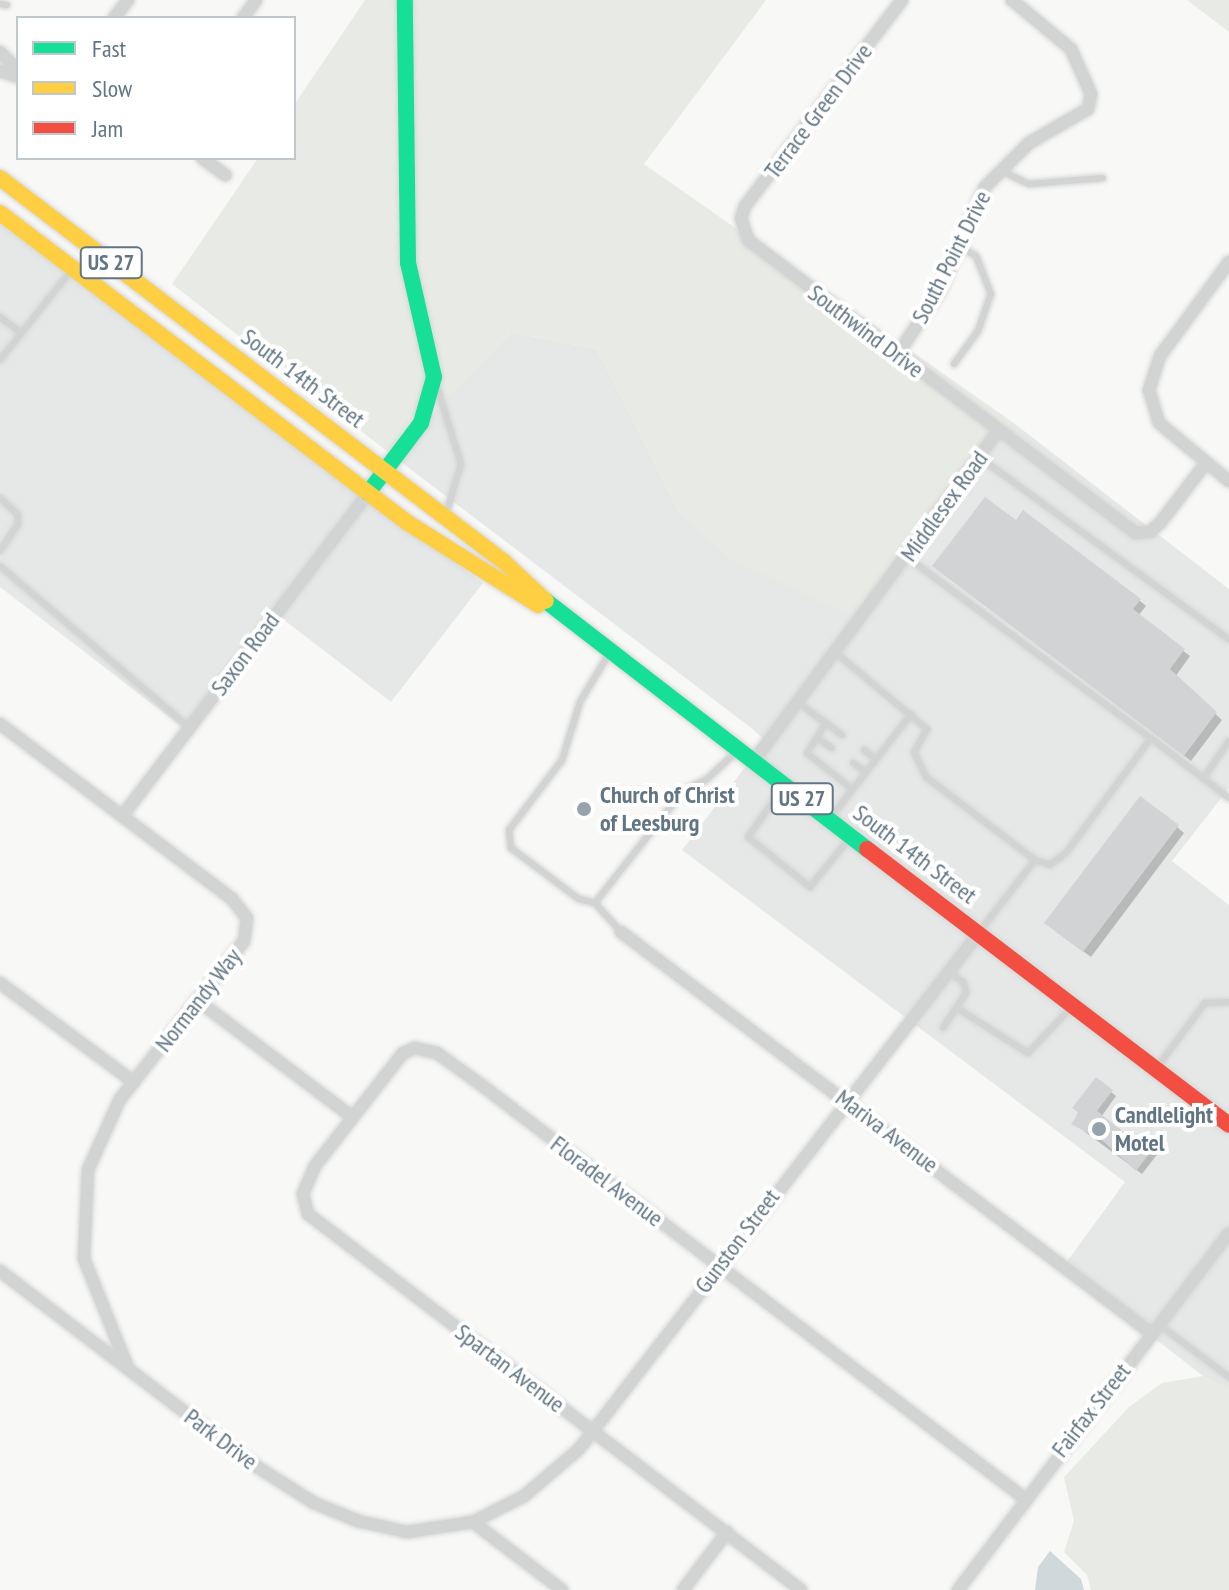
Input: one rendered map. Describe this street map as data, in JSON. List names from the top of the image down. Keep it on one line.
{"streets":{"main road":["US 27","South 14th Street"],"street":["Terrace Green Drive","South Point Drive","Southwind Drive","Middlesex Road","Saxon Road","Normandy Way","Mariva Avenue","Floradel Avenue","Gunston Street","Spartan Avenue","Fairfax Street","Park Drive"]},"crossings":[["Terrace Green Drive","Southwind Drive"],["South Point Drive","Southwind Drive"],["Southwind Drive","Middlesex Road"],["South 14th Street","Middlesex Road"],["South 14th Street","Saxon Road"],["South 14th Street","Gunston Street"],["Saxon Road","Normandy Way"],["Normandy Way","Park Drive"],["Mariva Avenue","Gunston Street"],["Mariva Avenue","Fairfax Street"],["Floradel Avenue","Gunston Street"],["Floradel Avenue","Spartan Avenue"],["Floradel Avenue","Fairfax Street"],["Gunston Street","Spartan Avenue"],["Gunston Street","Park Drive"]],"places":["Church of Christ of Leesburg","Candlelight Motel"],"legend":["Fast","Slow","Jam"]}
